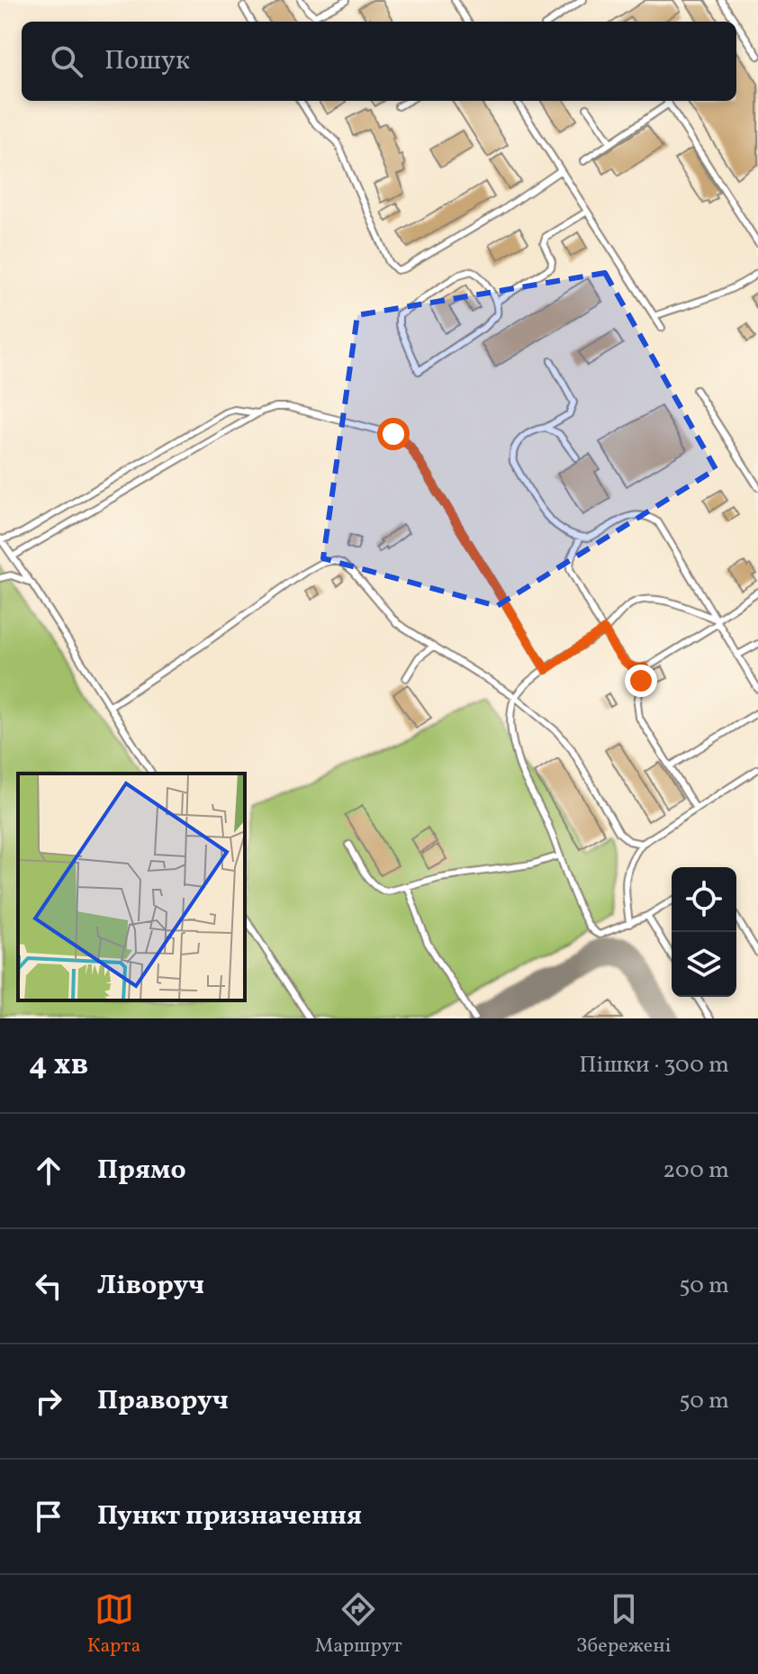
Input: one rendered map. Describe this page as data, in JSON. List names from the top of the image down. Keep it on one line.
{"page":{"search":"Пошук","heading":["4 хв","Пішки · 300 m"],"list":[["Прямо","200 m"],["Ліворуч","50 m"],["Праворуч","50 m"],"Пункт призначення"],"nav":["Карта","Маршрут","Збережені"]}}
